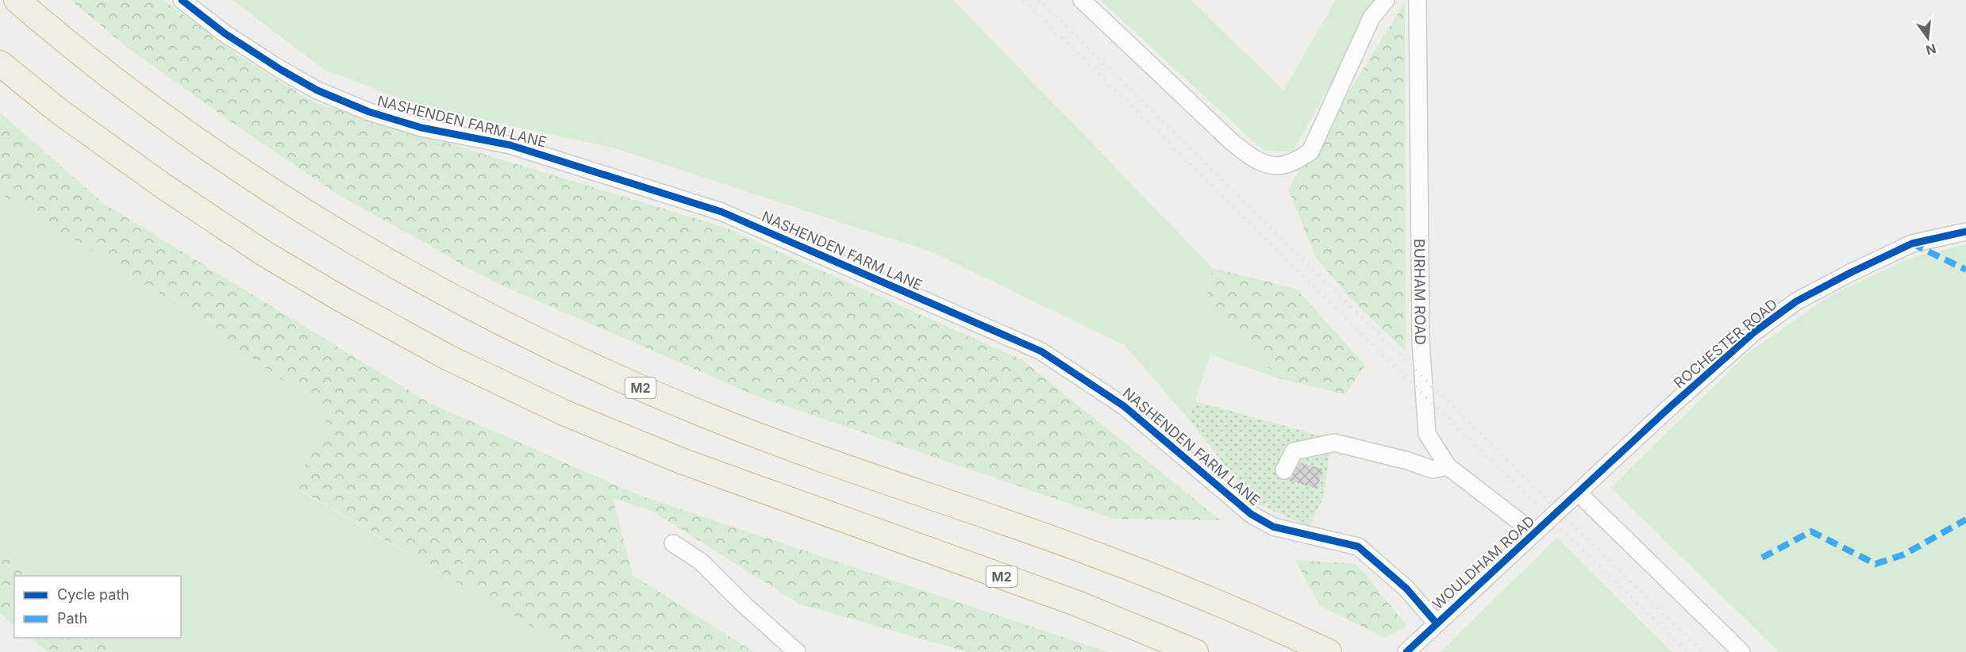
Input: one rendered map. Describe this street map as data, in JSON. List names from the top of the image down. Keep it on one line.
{"streets":{"highway":["M2"],"street":["NASHENDEN FARM LANE","BURHAM ROAD","ROCHESTER ROAD","WOULDHAM ROAD"]},"crossings":[["NASHENDEN FARM LANE","WOULDHAM ROAD"],["BURHAM ROAD","WOULDHAM ROAD"],["ROCHESTER ROAD","WOULDHAM ROAD"]],"legend":["Cycle path","Path"],"north":"bottom"}
